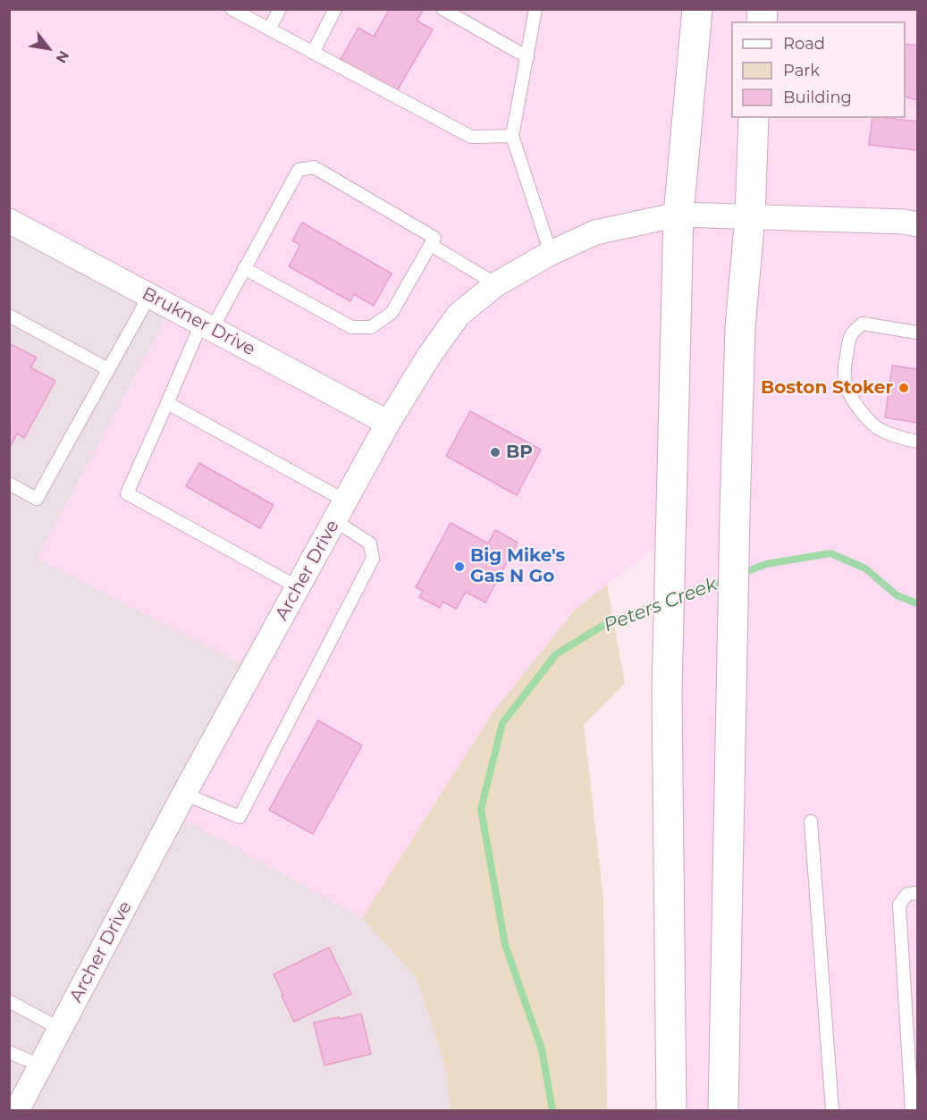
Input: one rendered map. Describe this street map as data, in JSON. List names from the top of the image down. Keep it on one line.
{"streets":{"street":["Brukner Drive","Archer Drive"]},"crossings":[["Brukner Drive","Archer Drive"]],"water":["Peters Creek"],"places":["Boston Stoker","BP","Big Mike's Gas N Go"],"legend":["Road","Park","Building"],"north":"bottom right"}
